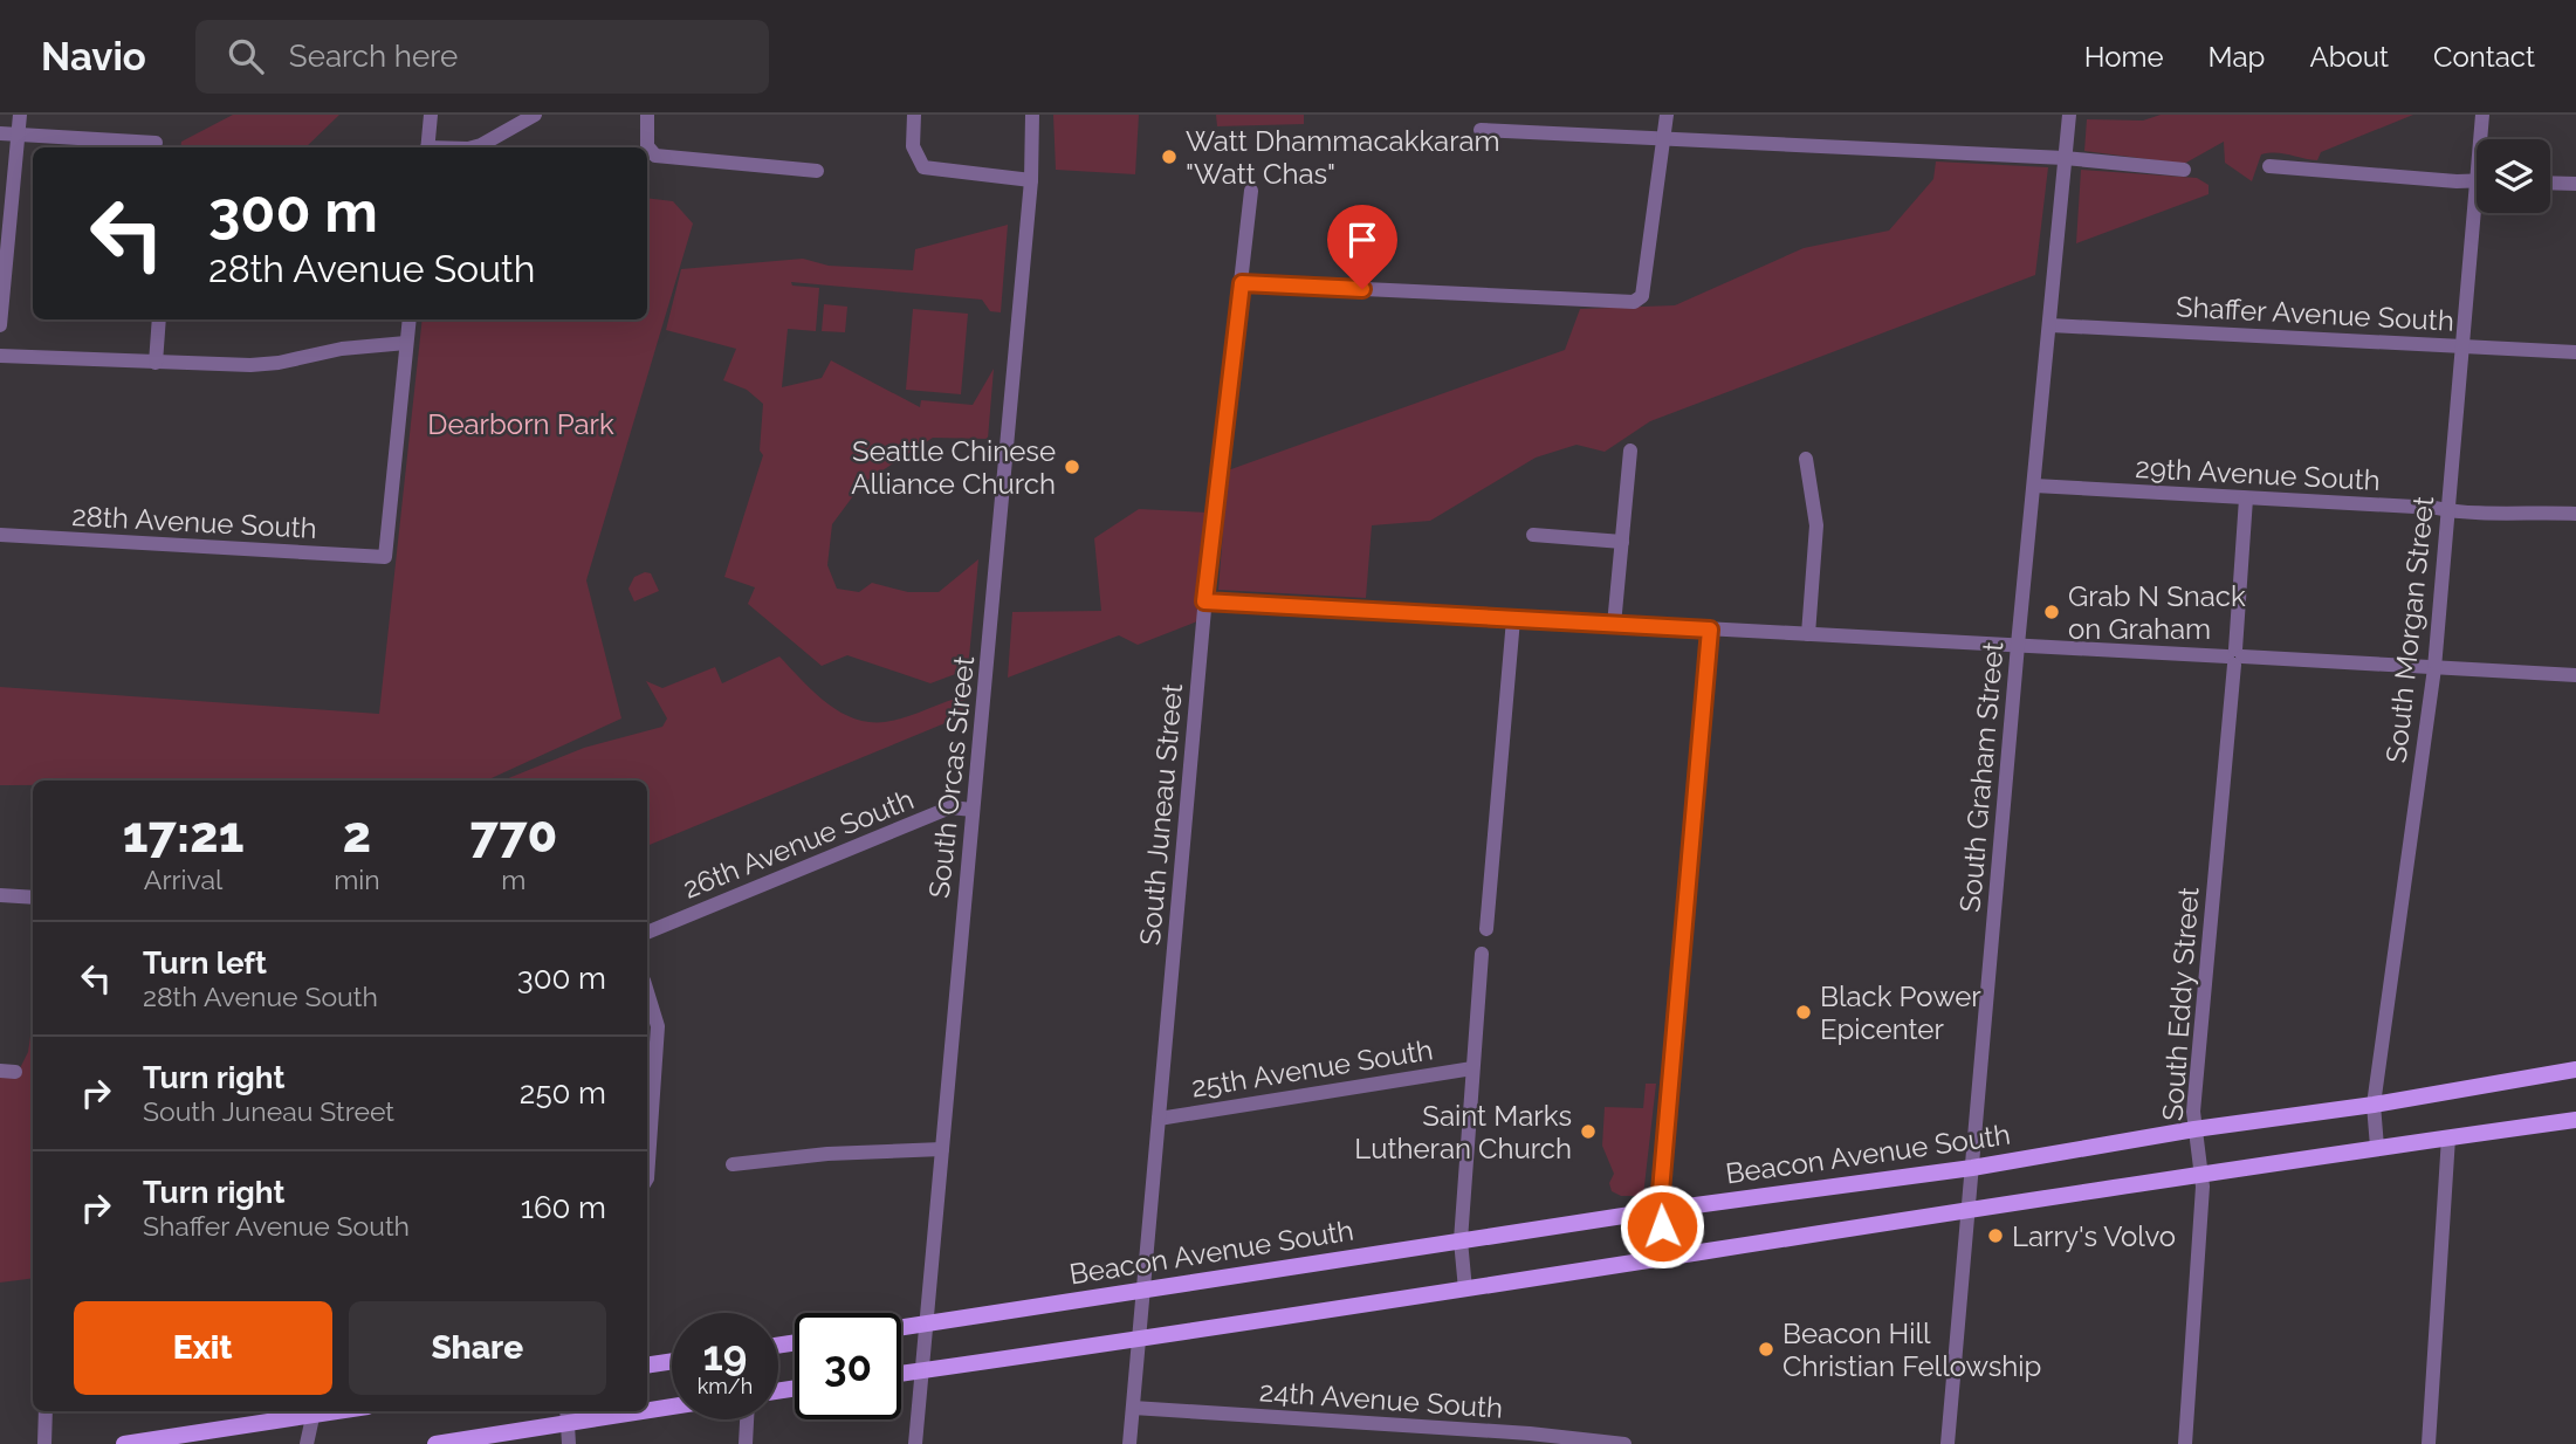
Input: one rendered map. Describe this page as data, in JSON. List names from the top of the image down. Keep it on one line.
{"streets":{"main road":["Beacon Avenue South"],"street":["Shaffer Avenue South","29th Avenue South","28th Avenue South","South Morgan Street","South Orcas Street","South Graham Street","South Juneau Street","26th Avenue South","South Eddy Street","25th Avenue South","24th Avenue South"]},"crossings":[["Shaffer Avenue South","South Morgan Street"],["Shaffer Avenue South","South Graham Street"],["29th Avenue South","South Morgan Street"],["29th Avenue South","South Graham Street"],["29th Avenue South","South Eddy Street"],["South Morgan Street","Beacon Avenue South"],["South Orcas Street","26th Avenue South"],["South Orcas Street","Beacon Avenue South"],["South Graham Street","Beacon Avenue South"],["South Juneau Street","25th Avenue South"],["South Juneau Street","Beacon Avenue South"],["South Juneau Street","24th Avenue South"],["South Eddy Street","Beacon Avenue South"]],"parks":["Dearborn Park"],"places":["Watt Dhammacakkaram \"Watt Chas\"","Seattle Chinese Alliance Church","Grab N Snack on Graham","Black Power Epicenter","Saint Marks Lutheran Church","Larry's Volvo","Beacon Hill Christian Fellowship"],"page":{"header":"Navio","search":"Search here","nav":["Home","Map","About","Contact"],"turn":["300 m","28th Avenue South"],"eta":["17:21","Arrival","2","min","770","m"],"list":[{"name":"Turn left","note":"28th Avenue South","value":"300 m"},{"name":"Turn right","note":"South Juneau Street","value":"250 m"},{"name":"Turn right","note":"Shaffer Avenue South","value":"160 m"}],"buttons":["Exit","Share"],"speed":"19 km/h","limit":"30"}}
